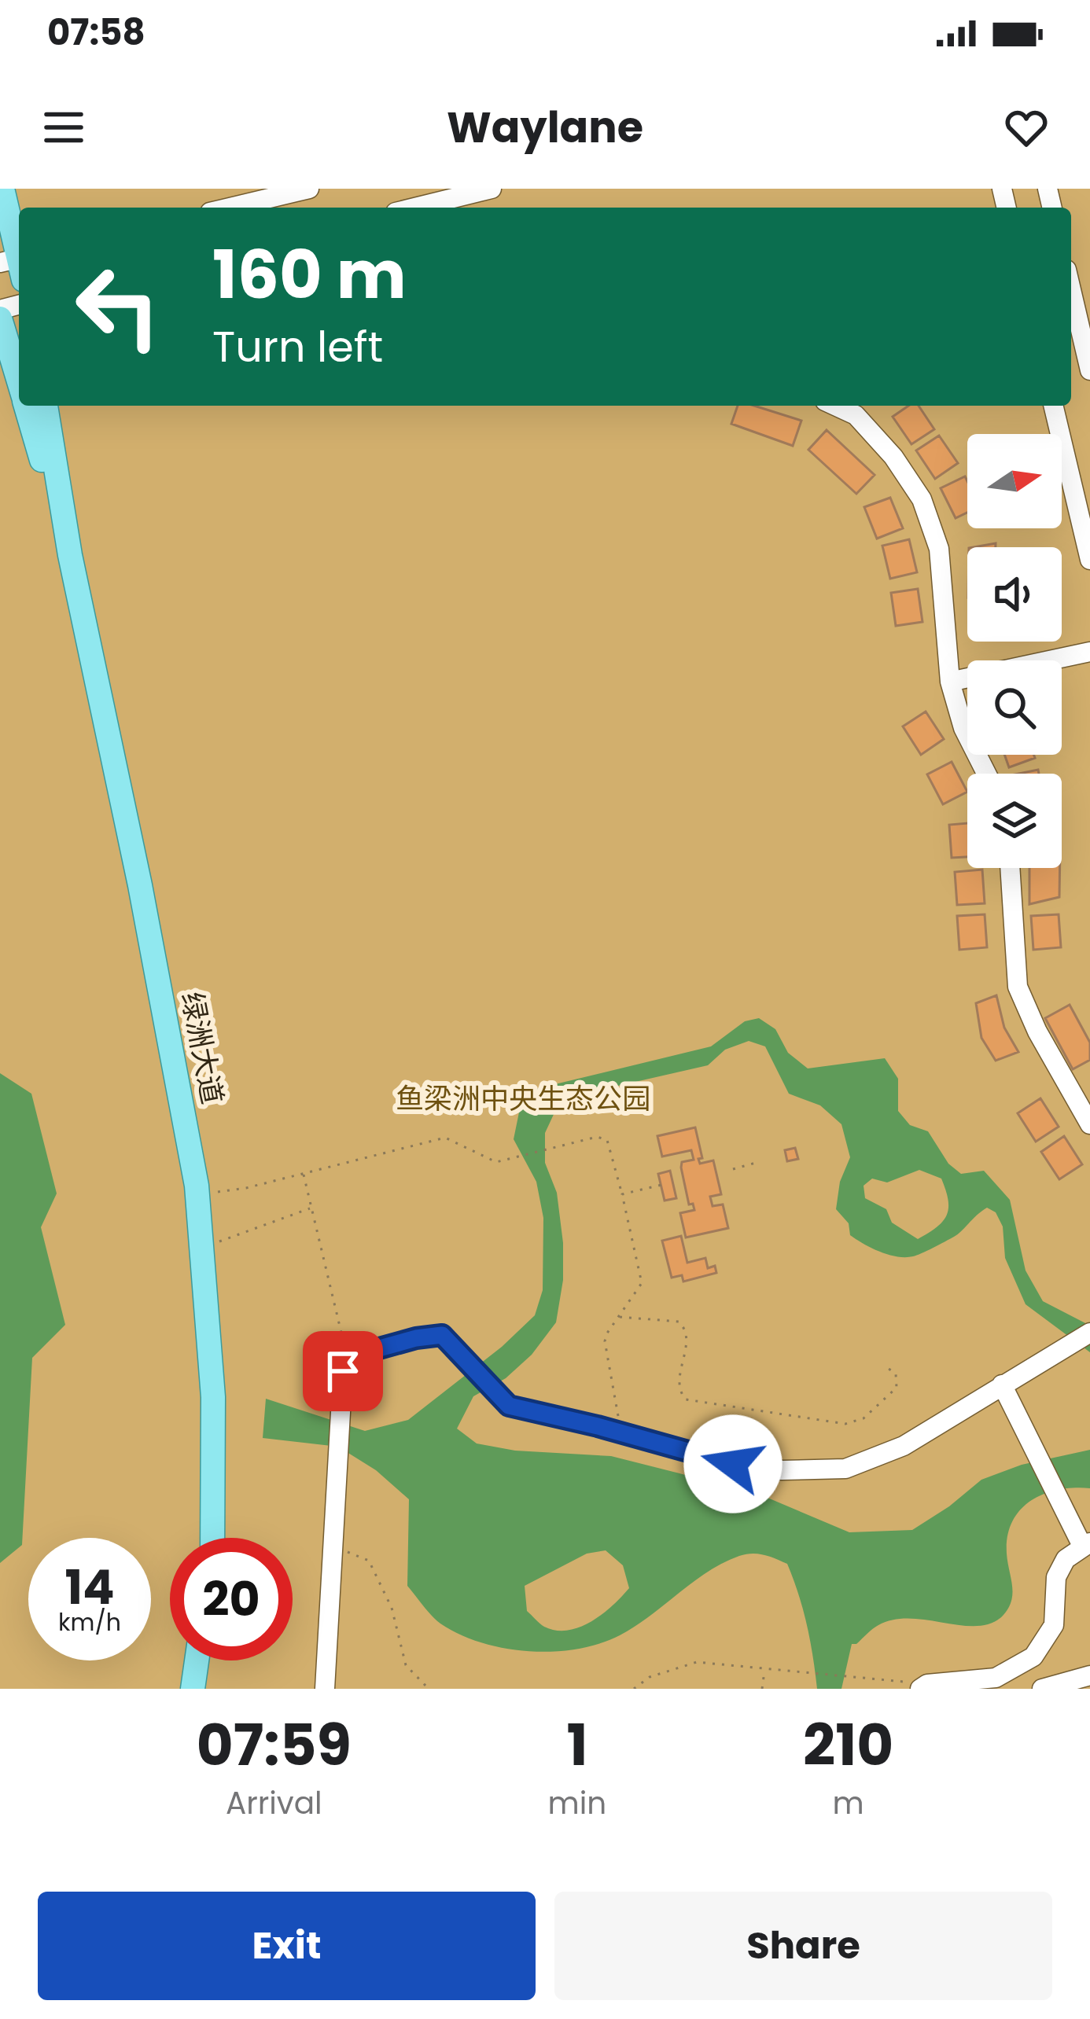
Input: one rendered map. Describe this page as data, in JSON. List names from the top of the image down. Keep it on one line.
{"streets":{"main road":["绿洲大道"]},"parks":["鱼梁洲中央生态公园"],"north":"right","page":{"status":"07:58","header":"Waylane","turn":["160 m","Turn left"],"speed":"14 km/h","limit":"20","eta":["07:59","Arrival","1","min","210","m"],"buttons":["Exit","Share"]}}
